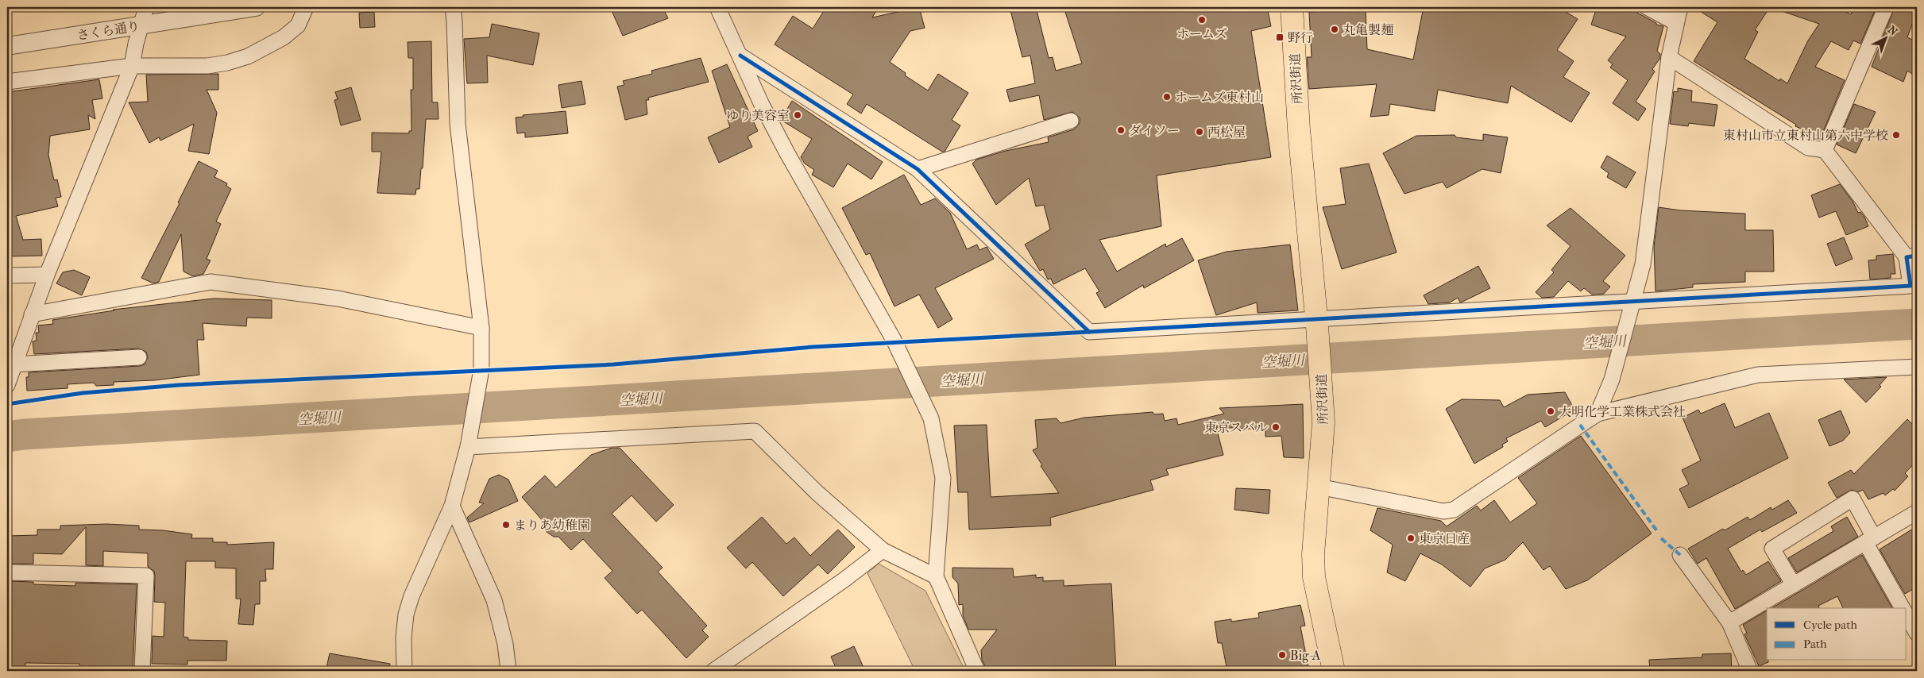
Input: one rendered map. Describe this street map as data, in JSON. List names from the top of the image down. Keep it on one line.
{"streets":{"main road":["所沢街道"],"street":["さくら通り"]},"water":["空堀川"],"places":{"other":["ホームズ","丸亀製麺","ホームズ東村山","ゆり美容室","ダイソー","西松屋","東村山市立東村山第六中学校","大明化学工業株式会社","東京スバル","まりあ幼稚園","東京日産","Big-A"],"transit":["野行"]},"legend":["Cycle path","Path"],"north":"top right"}
